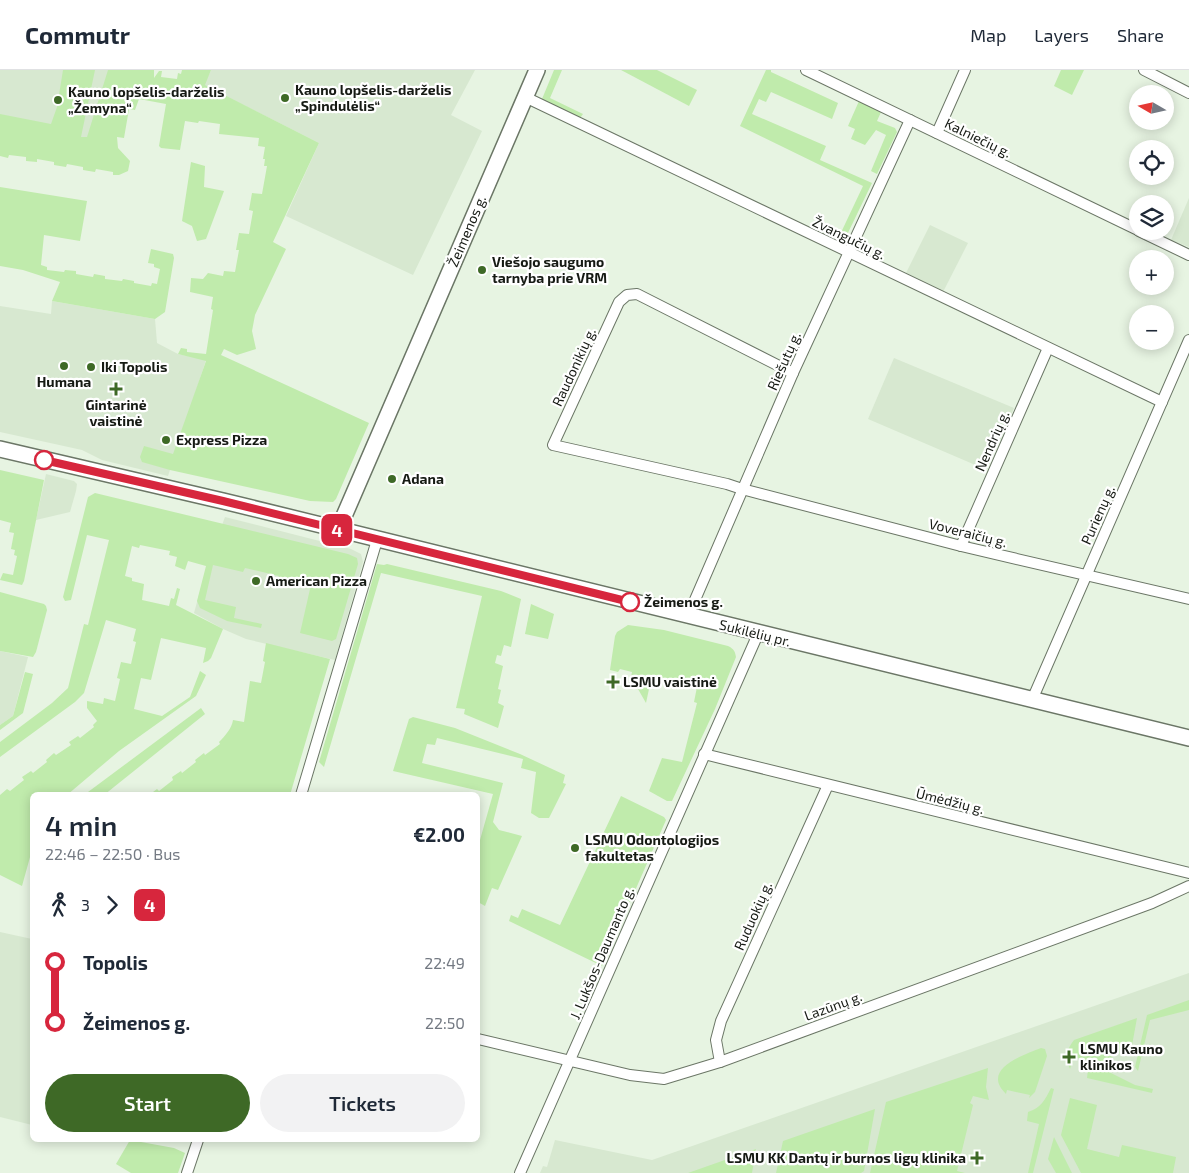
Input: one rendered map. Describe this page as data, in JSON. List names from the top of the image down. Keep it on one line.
{"streets":{"main road":["Žeimenos g.","Sukilėlių pr."],"street":["Kalniečių g.","Žvangučių g.","Riešutų g.","Raudonikių g.","Nendrių g.","Purienų g.","Voveraičių g.","Ūmėdžių g.","Ruduokių g.","J. Lukšos-Daumanto g.","Lazūnų g."]},"crossings":[["Kalniečių g.","Riešutų g."],["Žeimenos g.","Žvangučių g."],["Žeimenos g.","Sukilėlių pr."],["Žvangučių g.","Riešutų g."],["Žvangučių g.","Nendrių g."],["Žvangučių g.","Purienų g."],["Riešutų g.","Raudonikių g."],["Riešutų g.","Voveraičių g."],["Riešutų g.","Sukilėlių pr."],["Raudonikių g.","Voveraičių g."],["Nendrių g.","Voveraičių g."],["Purienų g.","Voveraičių g."],["Purienų g.","Sukilėlių pr."],["Sukilėlių pr.","J. Lukšos-Daumanto g."],["Ūmėdžių g.","Ruduokių g."],["Ūmėdžių g.","J. Lukšos-Daumanto g."],["Ruduokių g.","Lazūnų g."],["J. Lukšos-Daumanto g.","Lazūnų g."]],"places":{"other":["Kauno lopšelis-darželis „Spindulėlis“","Kauno lopšelis-darželis „Žemyna“","Viešojo saugumo tarnyba prie VRM","Humana","Iki Topolis","Express Pizza","Adana","American Pizza","Žeimenos g.","LSMU Odontologijos fakultetas"],"health":["Gintarinė vaistinė","LSMU vaistinė","LSMU Kauno klinikos","LSMU KK Dantų ir burnos ligų klinika"]},"lines":["bus line 4"],"north":"left","page":{"header":"Commutr","nav":["Map","Layers","Share"],"on_map":"4","map_buttons":["+","−"],"heading":["4 min","22:46 – 22:50 · Bus","€2.00"],"legs":["3","4"],"list":[{"name":"Topolis","value":"22:49"},{"name":"Žeimenos g.","value":"22:50"}],"buttons":["Start","Tickets"]}}
